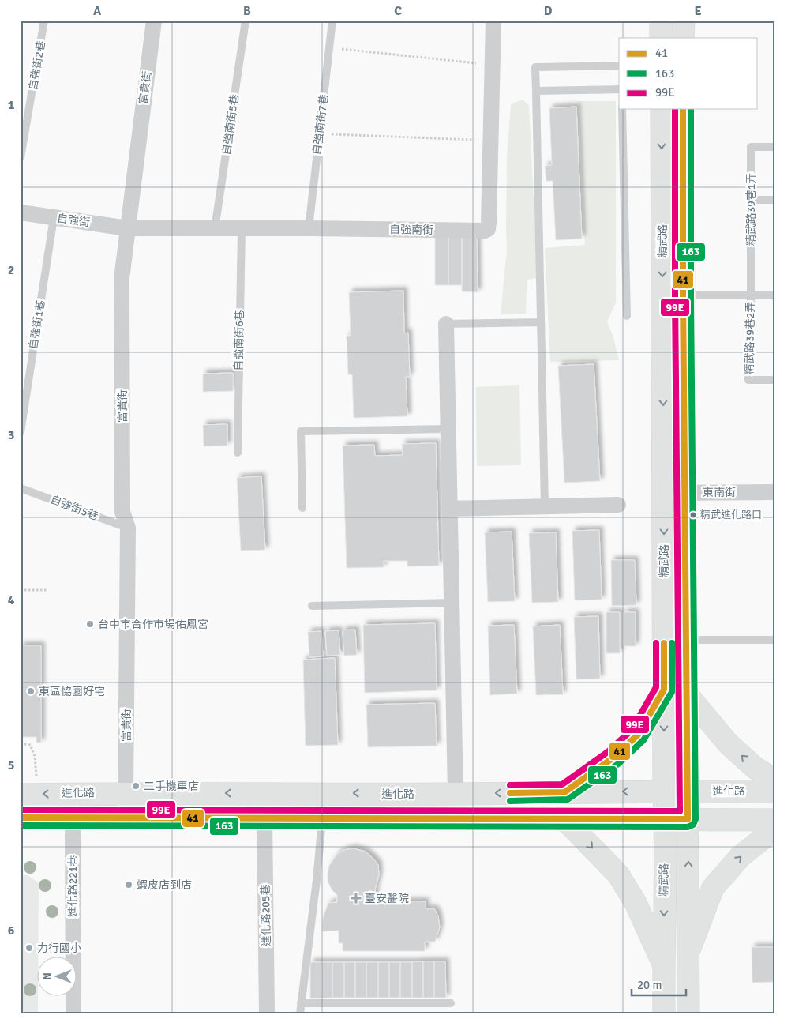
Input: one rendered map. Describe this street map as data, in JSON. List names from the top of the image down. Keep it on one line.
{"streets":{"main road":["精武路","進化路"],"street":["富貴街","自強街","自強南街","東南街","進化路221巷","進化路205巷"],"lane":["自強街2巷","自強南街5巷","自強南街7巷","精武路39巷1弄","自強街1巷","精武路39巷2弄","自強南街6巷","自強街5巷"]},"crossings":[["富貴街","自強街"],["富貴街","自強南街"],["富貴街","自強街5巷"],["富貴街","進化路"],["自強南街5巷","自強南街"],["自強南街7巷","自強南街"],["精武路39巷1弄","精武路39巷2弄"],["自強街","自強南街"],["自強街","自強街1巷"],["自強南街","自強南街6巷"],["精武路","東南街"],["精武路","進化路"]],"places":{"other":["精武進化路口","台中市合作市場佑鳳宮","東區恊園好宅","二手機車店","蝦皮店到店","力行國小"],"health":["臺安醫院"]},"lines":["transit line 41","transit line 163","transit line 99E"],"legend":["41","163","99E"],"scale_bar":"20 m","north":"left","grid":{"columns":["A","B","C","D","E"],"rows":["1","2","3","4","5","6"]}}
